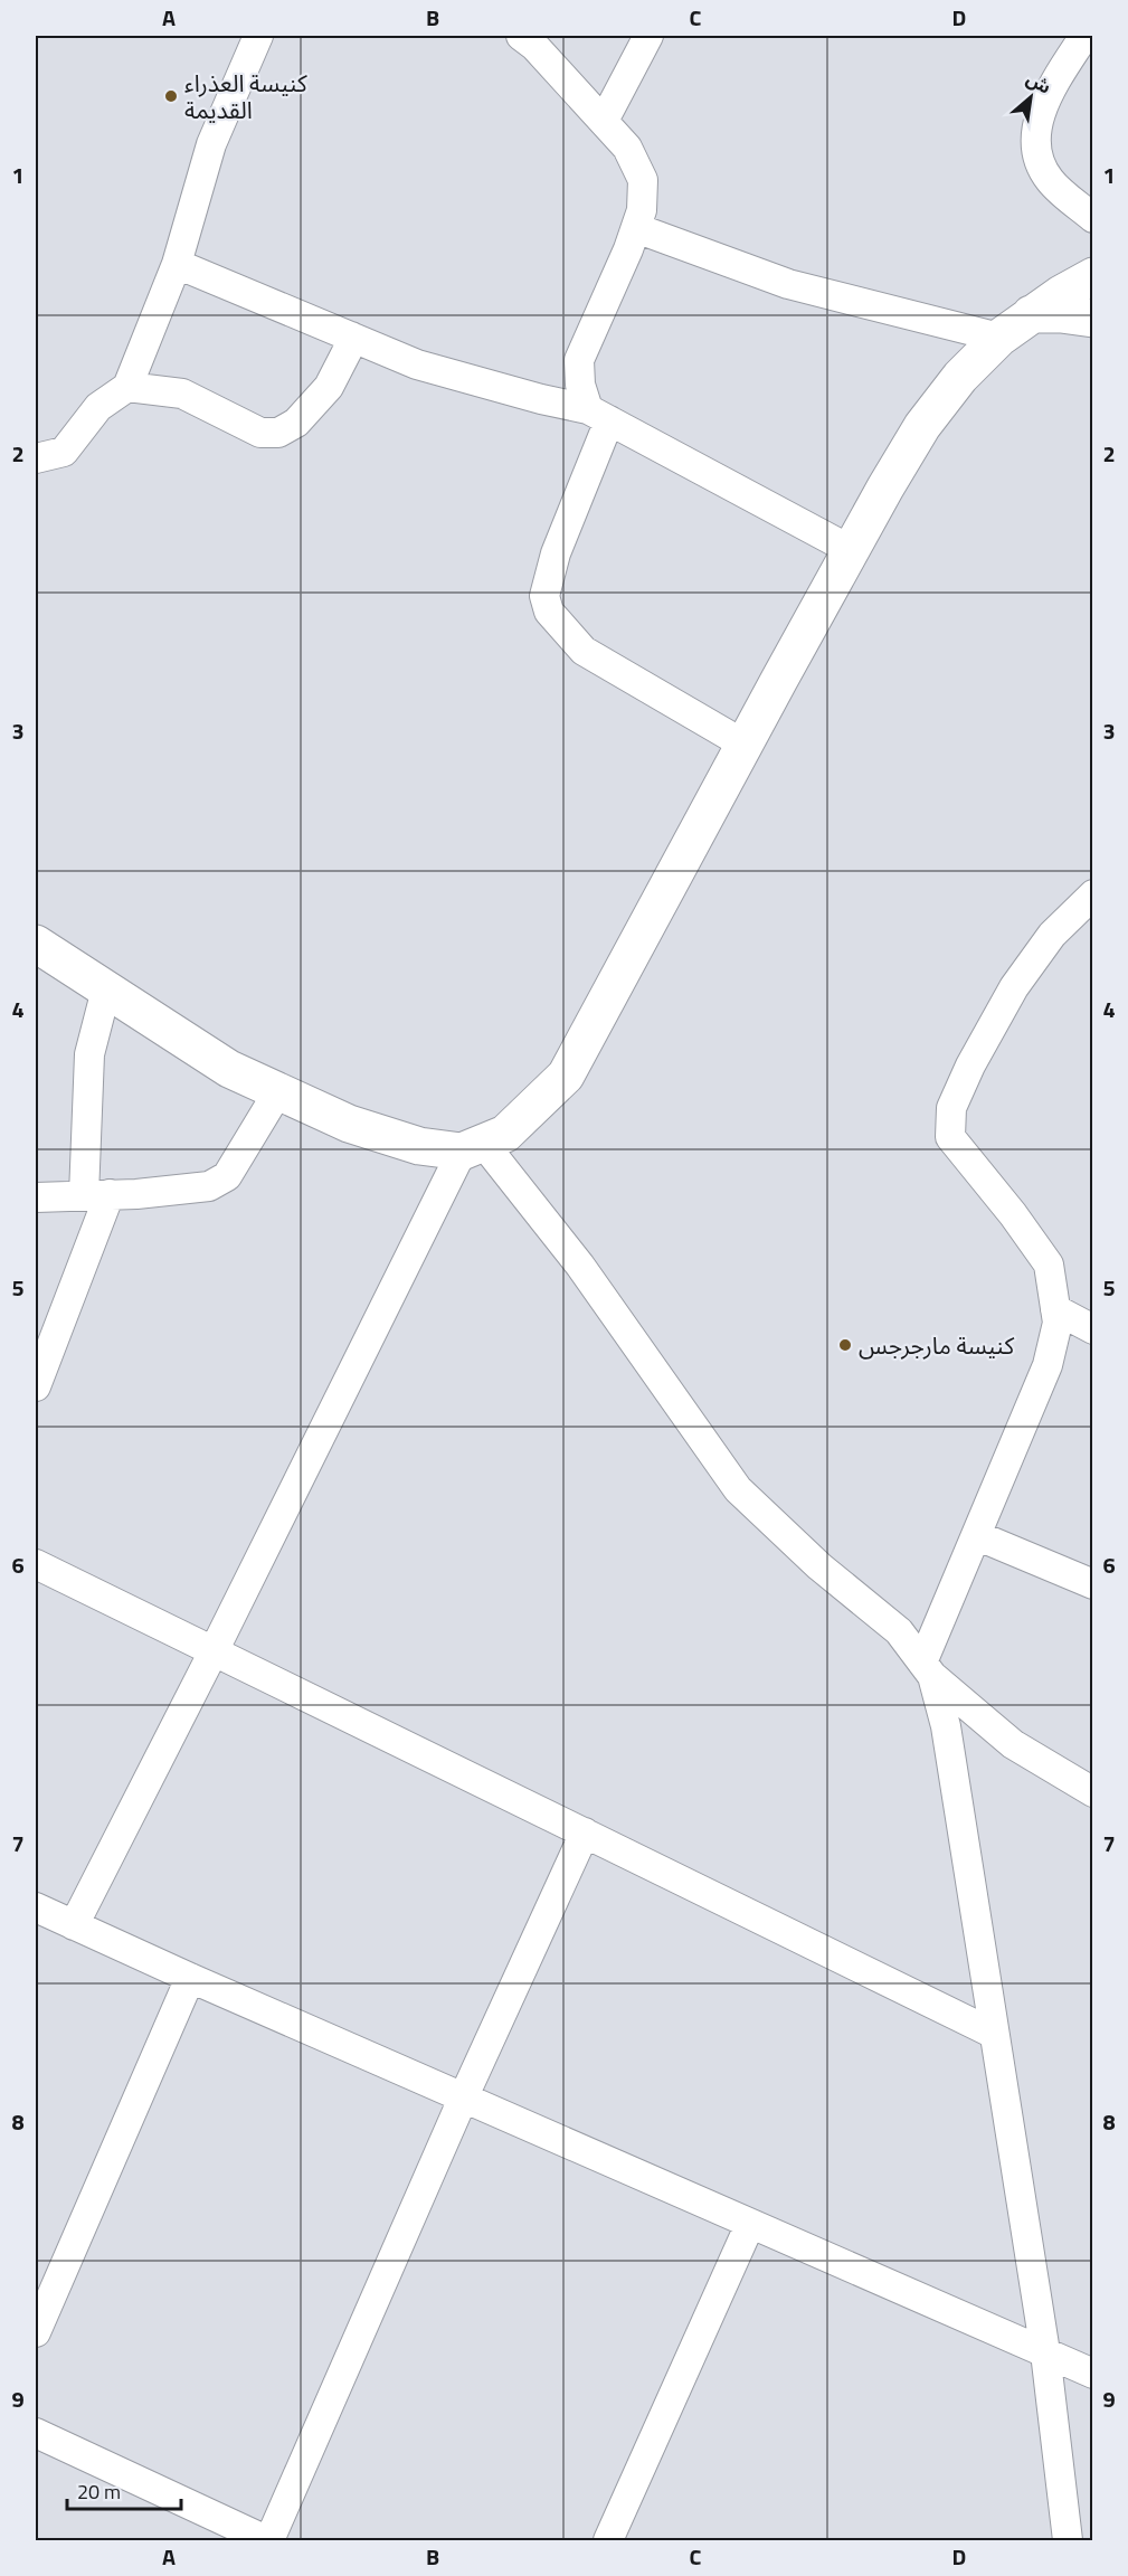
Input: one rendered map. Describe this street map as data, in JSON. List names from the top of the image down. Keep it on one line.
{"places":["كنيسة العذراء القديمة","كنيسة مارجرجس"],"scale_bar":"20 m","north":"top right","grid":{"columns":["A","B","C","D"],"rows":["1","2","3","4","5","6","7","8","9"]}}
